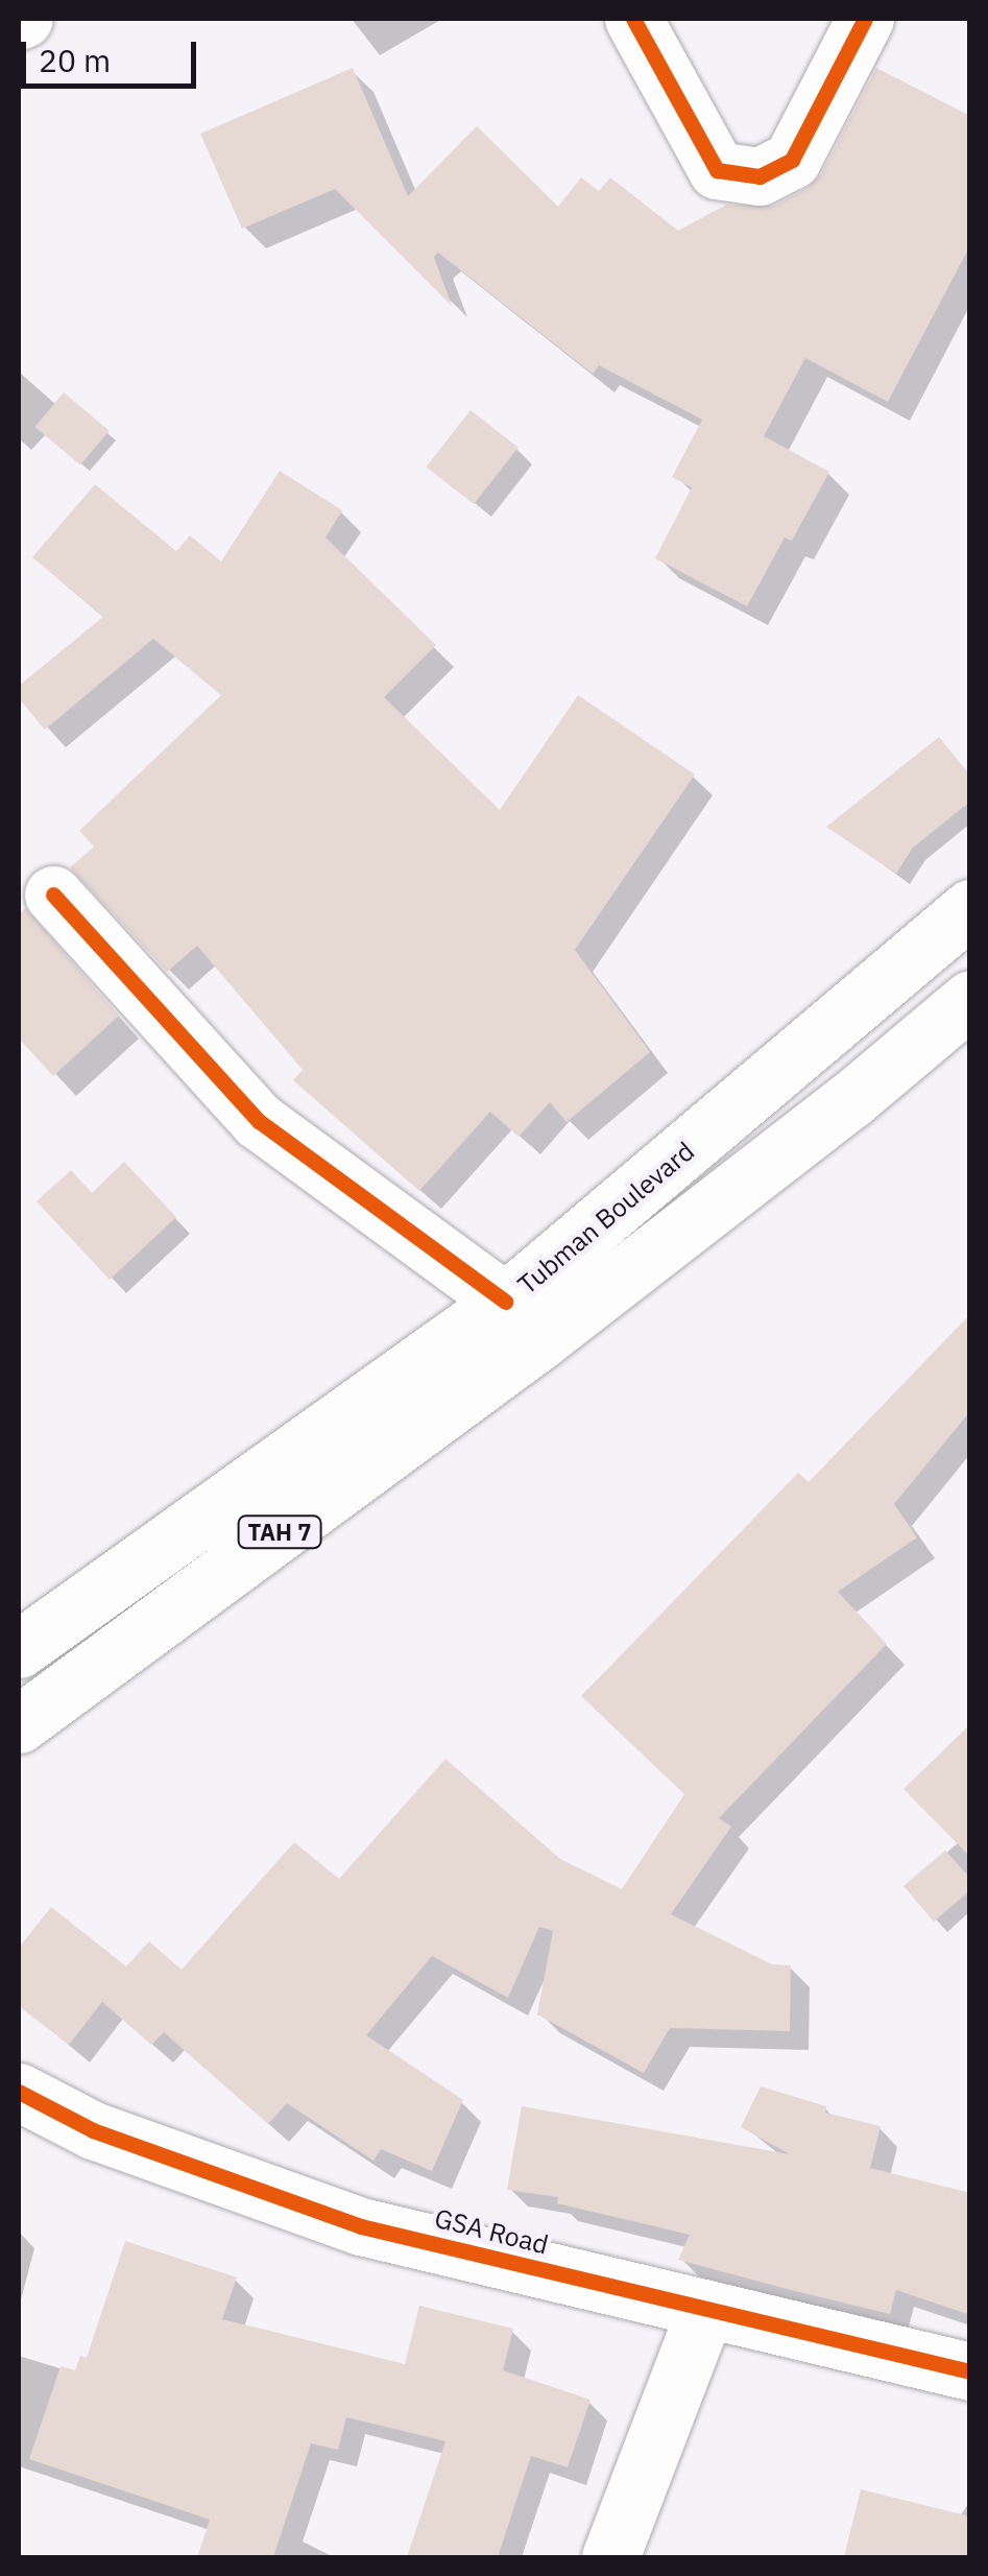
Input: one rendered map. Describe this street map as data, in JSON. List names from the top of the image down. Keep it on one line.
{"streets":{"main road":["Tubman Boulevard","TAH 7","GSA Road"]},"scale_bar":"20 m"}
